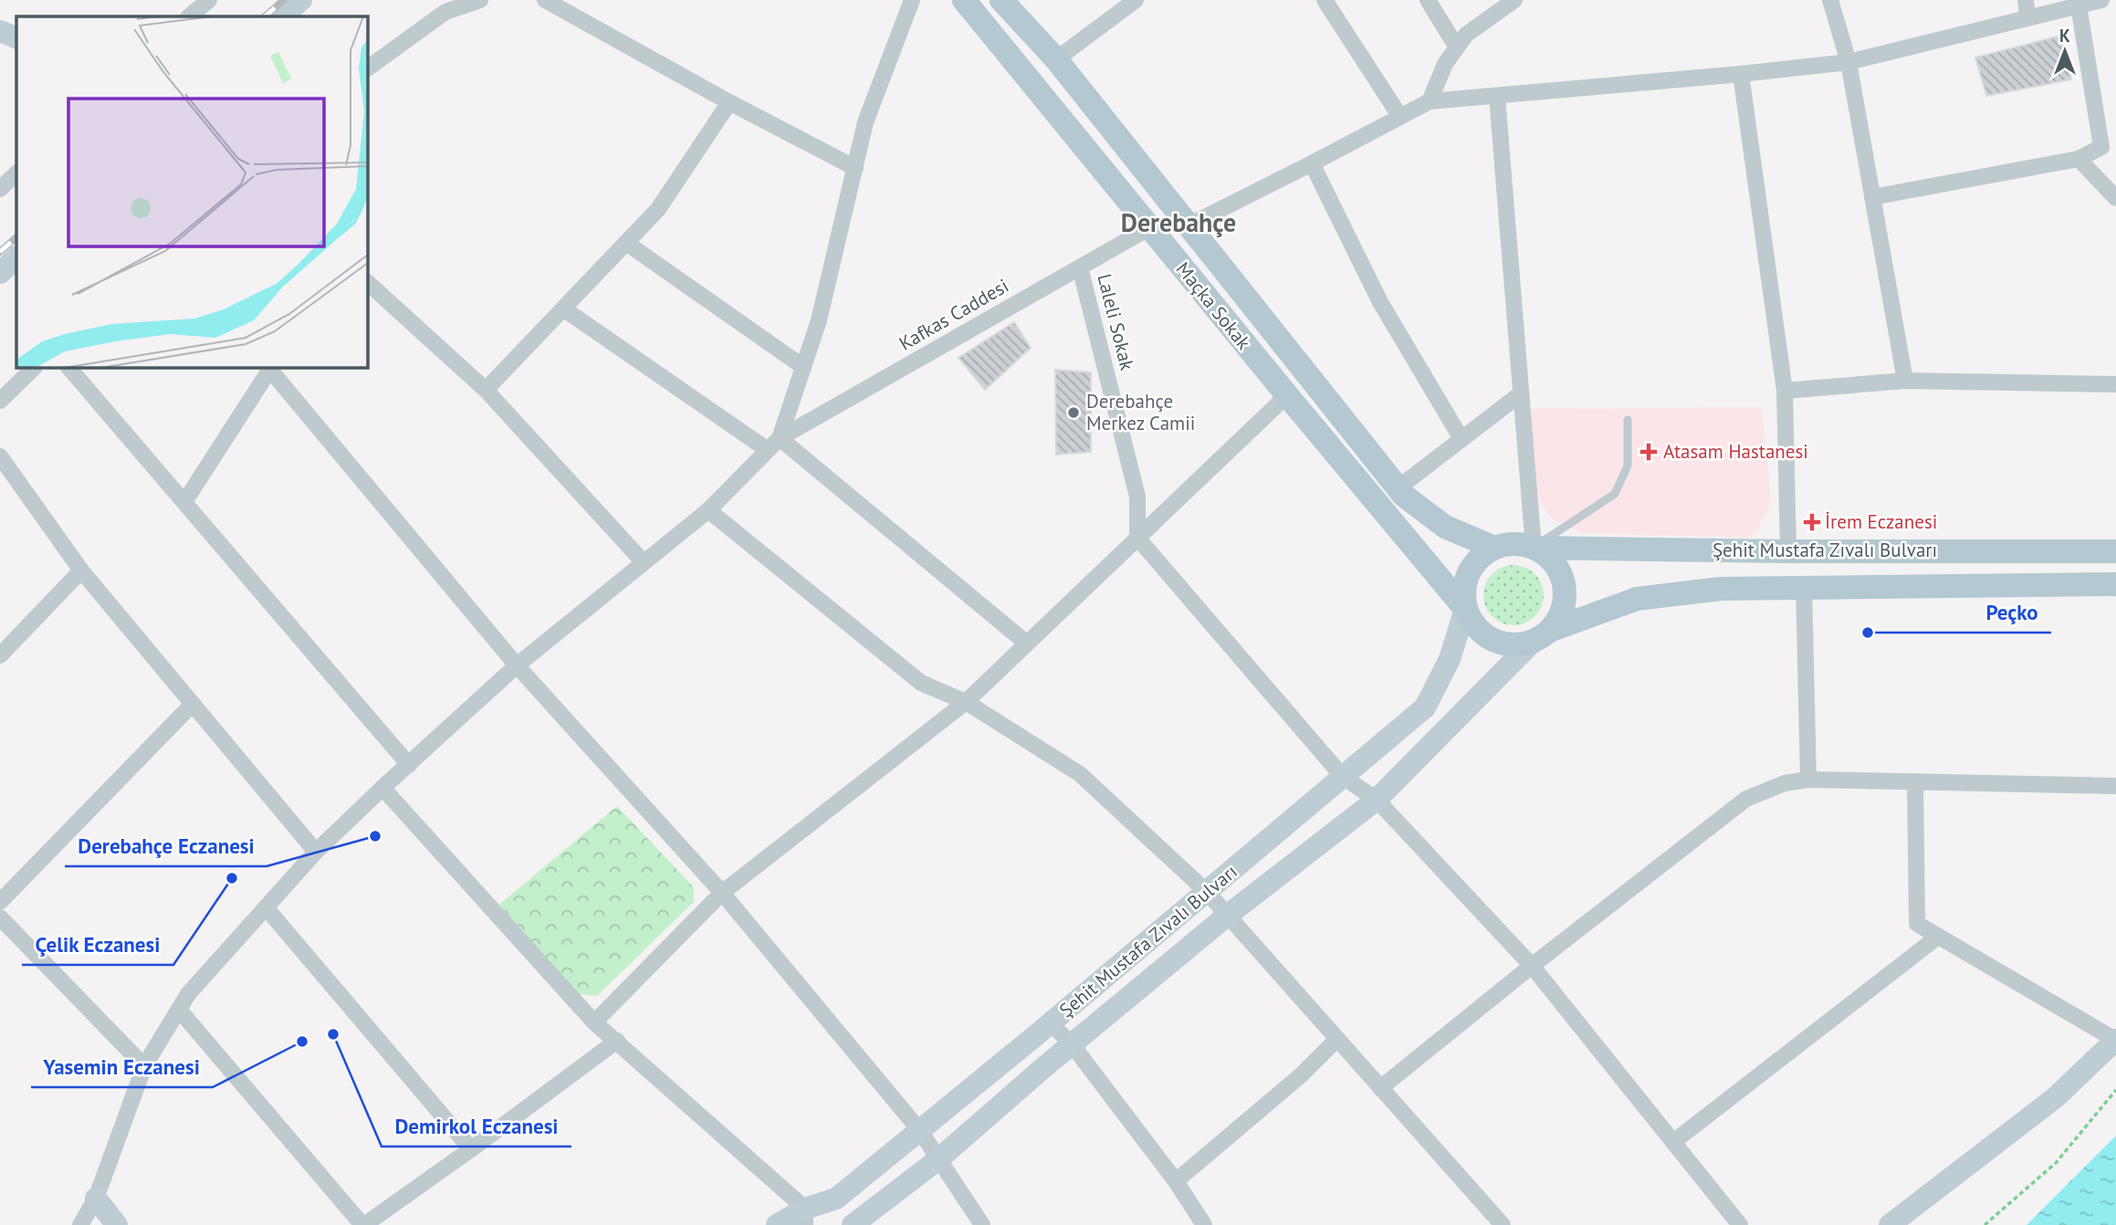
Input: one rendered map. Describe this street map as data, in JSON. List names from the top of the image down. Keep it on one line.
{"streets":{"main road":["Maçka Sokak","Şehit Mustafa Zıvalı Bulvarı"],"street":["Kafkas Caddesi","Laleli Sokak"]},"crossings":[["Maçka Sokak","Kafkas Caddesi"],["Maçka Sokak","Şehit Mustafa Zıvalı Bulvarı"],["Kafkas Caddesi","Laleli Sokak"]],"districts":["Derebahçe"],"places":{"other":["Derebahçe Merkez Camii","Peçko","Derebahçe Eczanesi","Çelik Eczanesi","Demirkol Eczanesi","Yasemin Eczanesi"],"health":["Atasam Hastanesi","İrem Eczanesi"]},"north":"top"}
